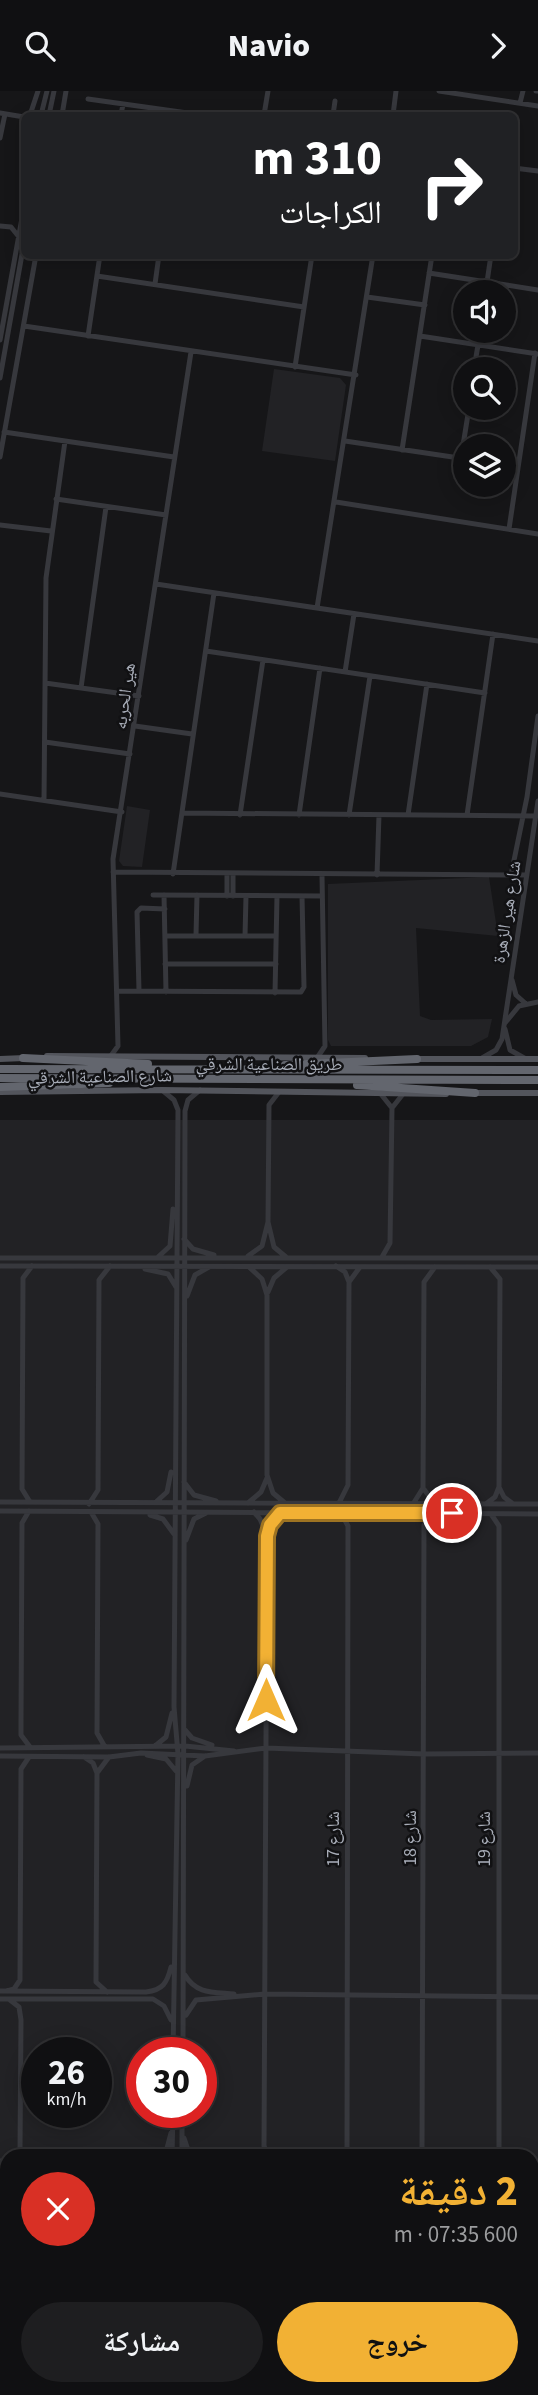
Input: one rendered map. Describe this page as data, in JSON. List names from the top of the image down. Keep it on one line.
{"streets":{"highway":["طريق الصناعية الشرقي"],"main road":["شارع الصناعية الشرقي"],"street":["هير الحربه","شارع هير الزهرة","شارع 18","شارع 17","شارع 19"]},"crossings":[["شارع هير الزهرة","طريق الصناعية الشرقي"],["طريق الصناعية الشرقي","شارع الصناعية الشرقي"]],"page":{"header":"Navio","turn":["310 m","الكراجات"],"speed":"26 km/h","limit":"30","heading":["2 دقيقة","600 m · 07:35"],"buttons":["خروج","مشاركة"]}}
